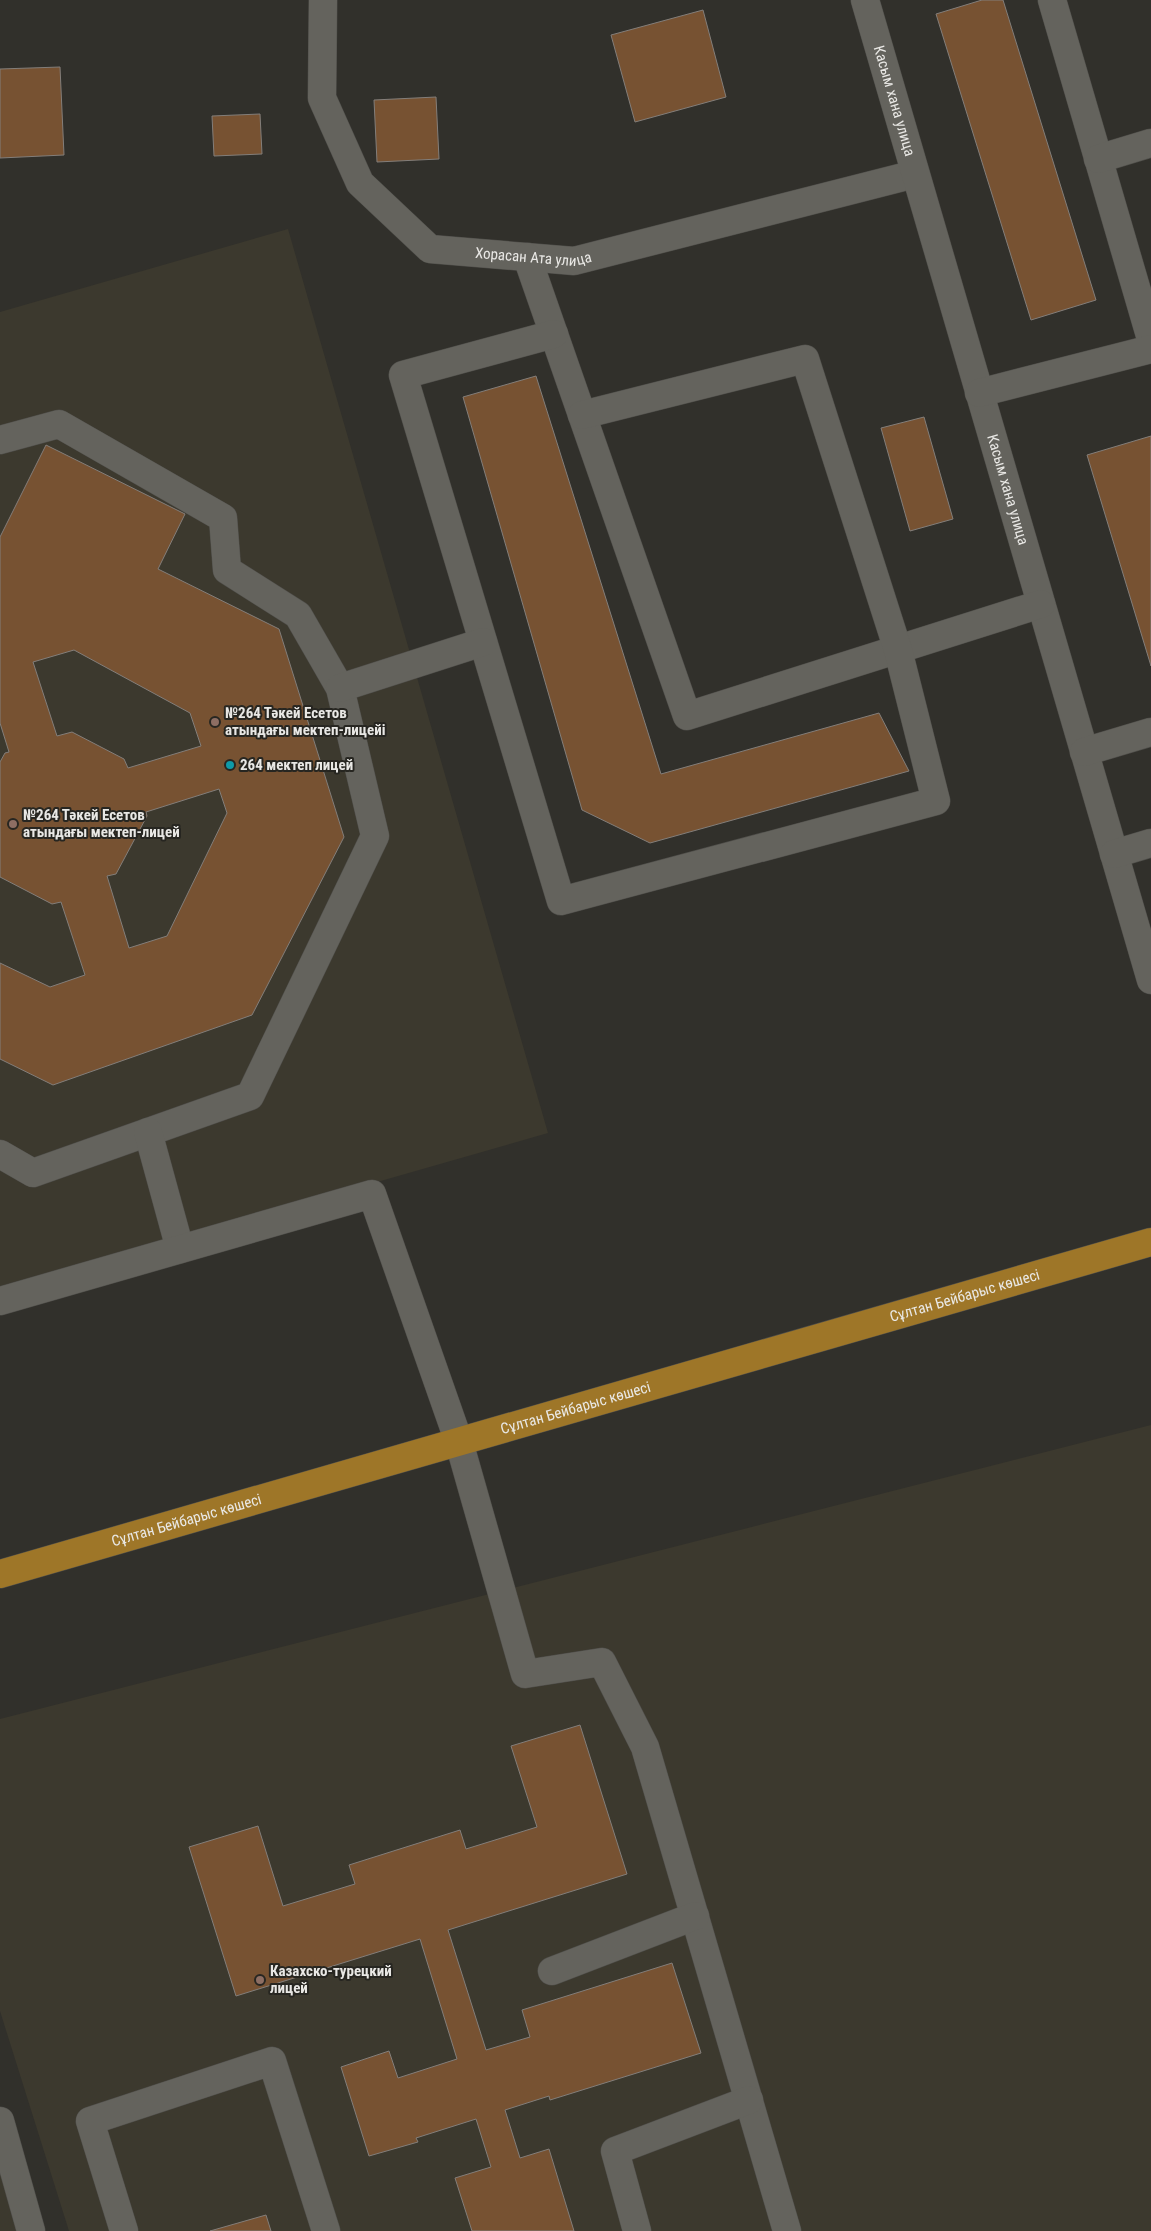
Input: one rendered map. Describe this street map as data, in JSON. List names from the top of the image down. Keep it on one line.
{"streets":{"main road":["Сұлтан Бейбарыс көшесі"],"street":["Касым хана улица","Хорасан Ата улица"]},"crossings":[["Касым хана улица","Хорасан Ата улица"]],"places":["№264 Тәкей Есетов атындағы мектеп-лицейі","264 мектеп лицей","№264 Тәкей Есетов атындағы мектеп-лицей","Казахско-турецкий лицей"]}
